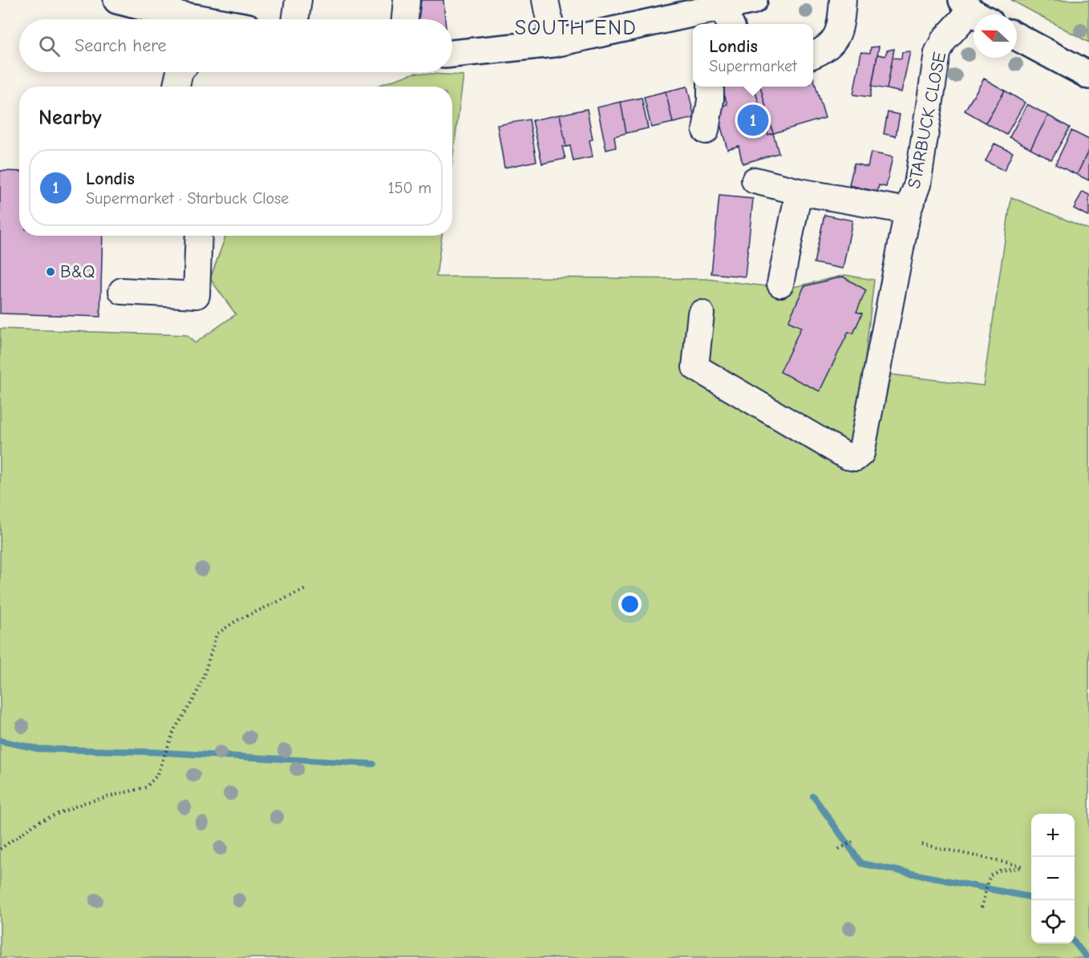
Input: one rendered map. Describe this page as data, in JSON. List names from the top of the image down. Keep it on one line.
{"streets":{"street":["STARBUCK CLOSE"]},"districts":["SOUTH END"],"places":["B&Q"],"north":"left","page":{"search":"Search here","popup":["Londis","Supermarket"],"heading":"Nearby","pins":"1","list":[{"mark":"1","name":"Londis","note":"Supermarket · Starbuck Close","value":"150 m"}],"map_buttons":["+","−"]}}
